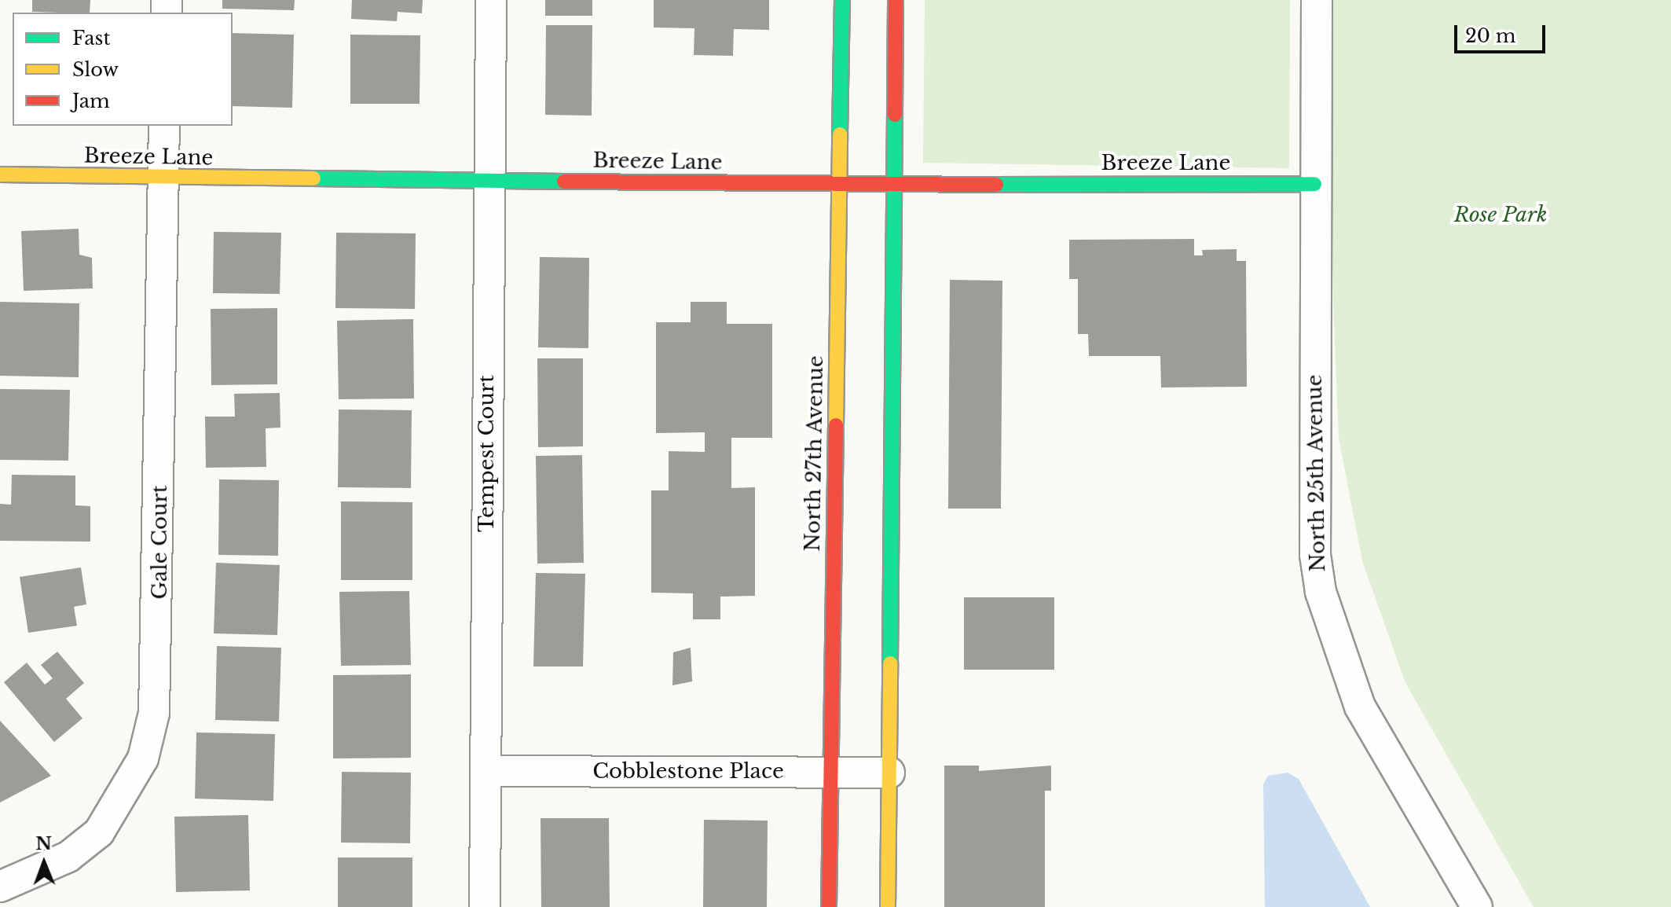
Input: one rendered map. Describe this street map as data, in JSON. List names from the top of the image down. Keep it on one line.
{"streets":{"street":["Breeze Lane","Tempest Court","North 27th Avenue","North 25th Avenue","Gale Court","Cobblestone Place"]},"crossings":[["Breeze Lane","Tempest Court"],["Breeze Lane","North 27th Avenue"],["Breeze Lane","North 25th Avenue"],["Breeze Lane","Gale Court"],["Tempest Court","Cobblestone Place"],["North 27th Avenue","Cobblestone Place"]],"parks":["Rose Park"],"legend":["Fast","Slow","Jam"],"scale_bar":"20 m","north":"top"}
